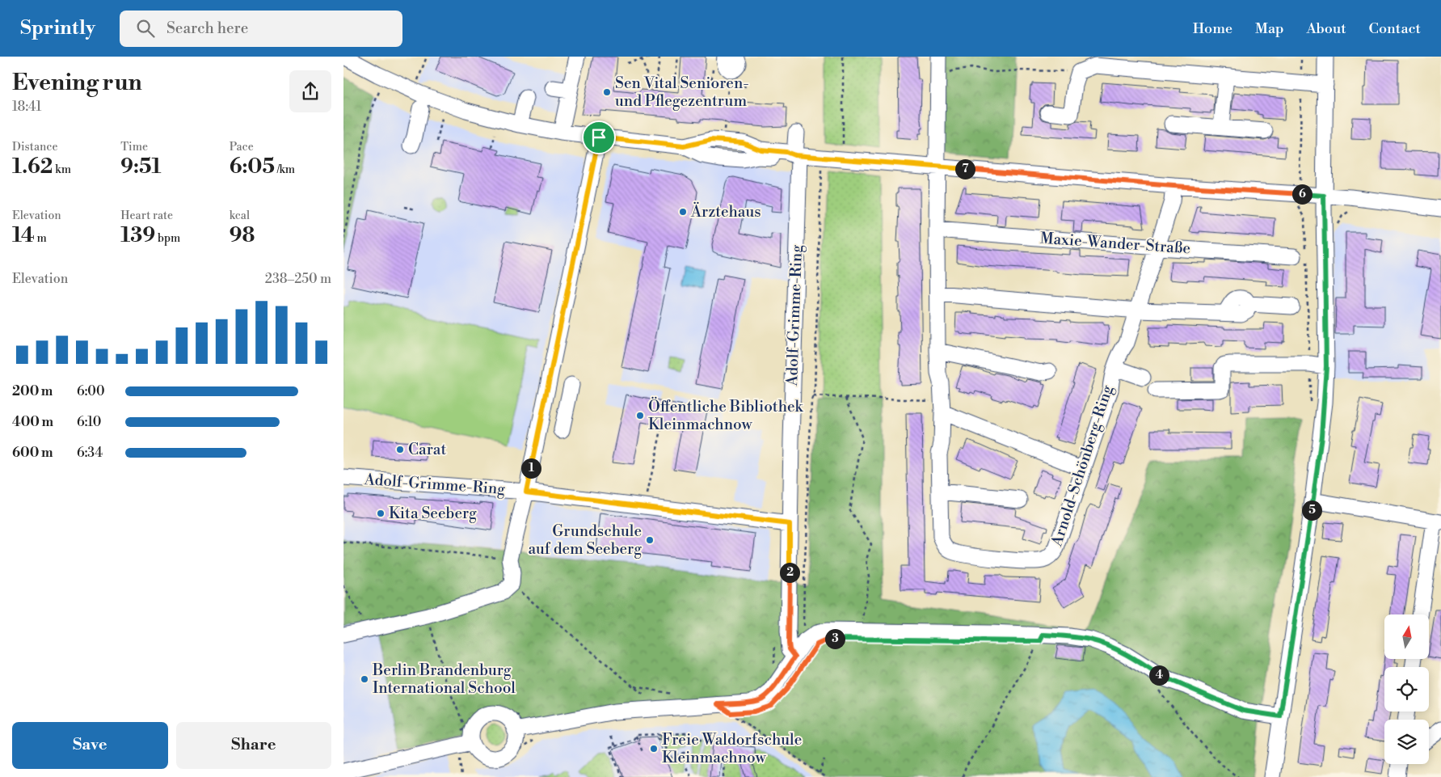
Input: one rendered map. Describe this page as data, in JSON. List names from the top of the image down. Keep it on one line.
{"streets":{"street":["Maxie-Wander-Straße","Adolf-Grimme-Ring","Arnold-Schönberg-Ring"]},"crossings":[["Maxie-Wander-Straße","Arnold-Schönberg-Ring"]],"places":["Sen Vital Senioren- und Pflegezentrum","Ärztehaus","Öffentliche Bibliothek Kleinmachnow","Carat","Kita Seeberg","Grundschule auf dem Seeberg","Berlin Brandenburg International School","Freie Waldorfschule Kleinmachnow"],"north":"top","page":{"header":"Sprintly","search":"Search here","nav":["Home","Map","About","Contact"],"heading":["Evening run","18:41"],"stats":[["Distance","1.62 km"],["Time","9:51"],["Pace","6:05 /km"],["Elevation","14 m"],["Heart rate","139 bpm"],["kcal","98"]],"pins":["7","6","1","5","2","3","4"],"chart":["Elevation","238–250 m"],"list":[{"name":"200 m","note":"6:00"},{"name":"400 m","note":"6:10"},{"name":"600 m","note":"6:34"}],"buttons":["Save","Share"]}}
